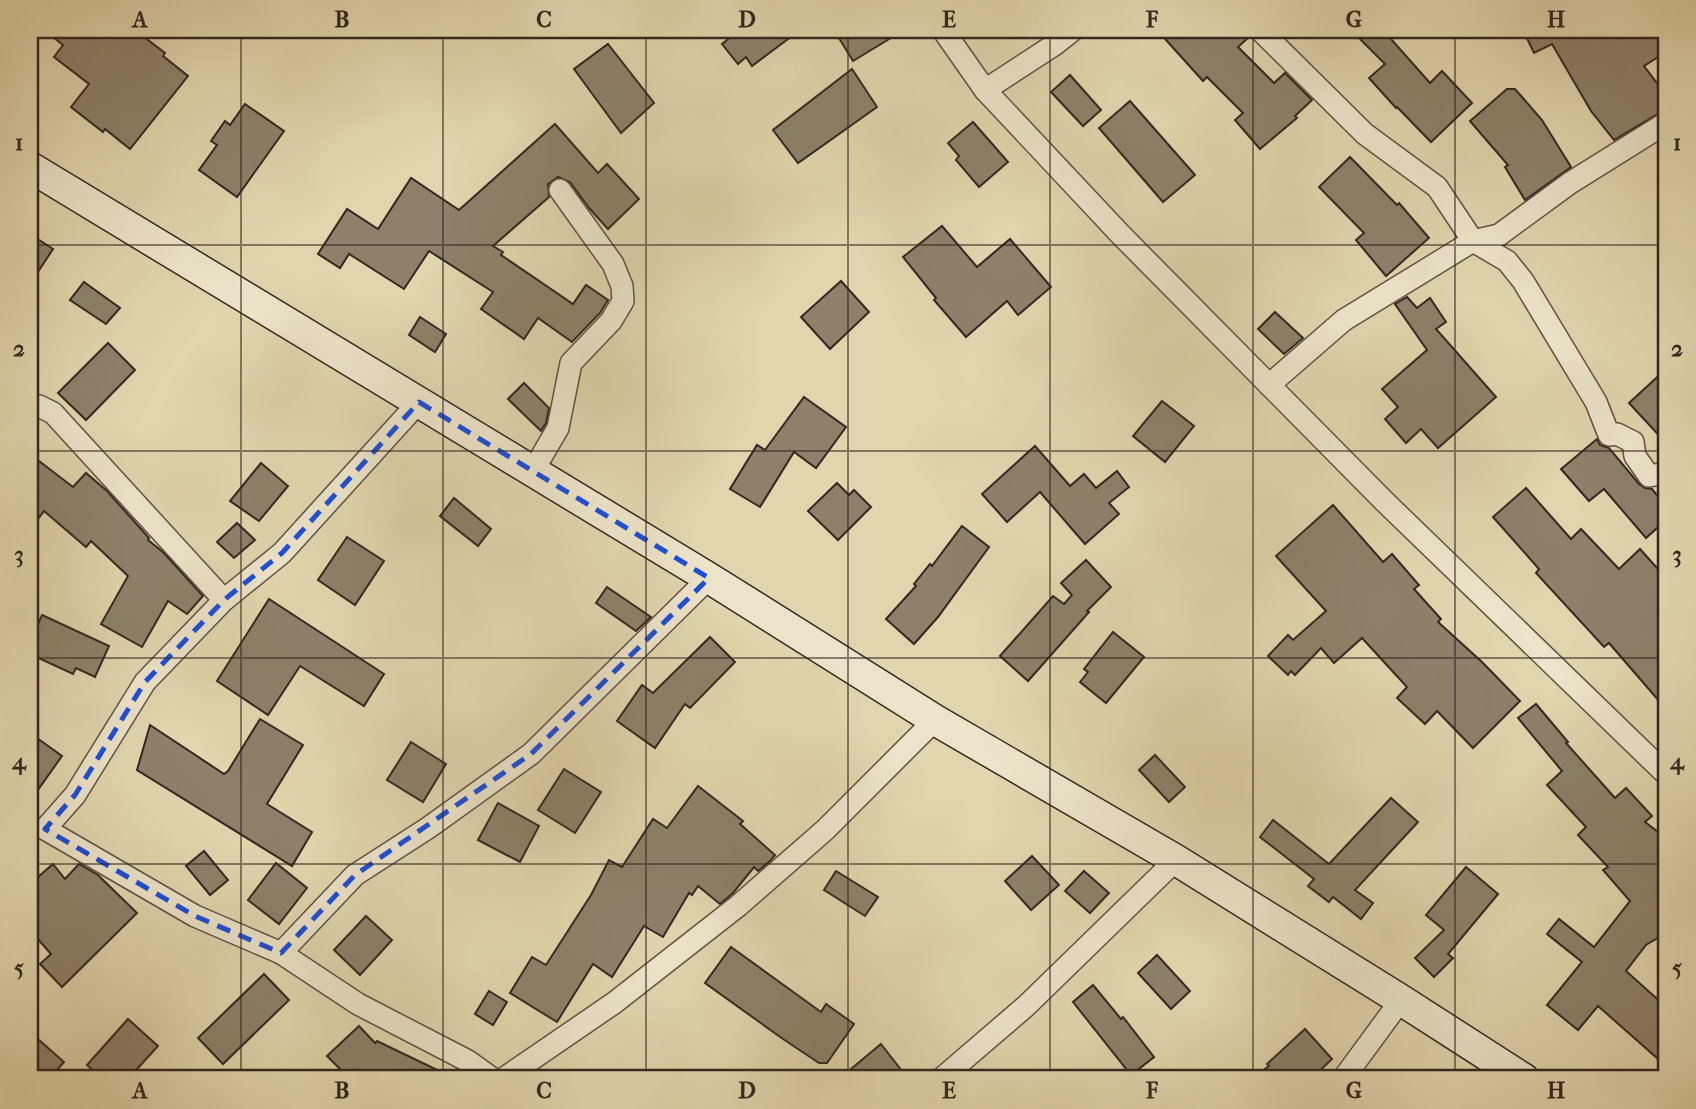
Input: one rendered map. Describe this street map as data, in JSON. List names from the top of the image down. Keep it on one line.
{"grid":{"columns":["A","B","C","D","E","F","G","H"],"rows":["1","2","3","4","5"]}}
